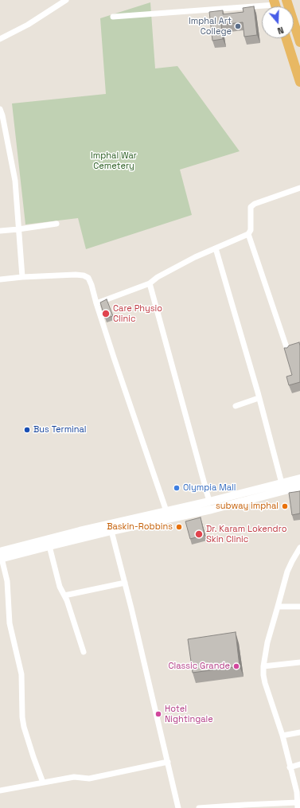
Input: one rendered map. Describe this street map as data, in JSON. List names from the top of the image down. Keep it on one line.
{"parks":["Imphal War Cemetery"],"places":["Imphal Art College","Care Physio Clinic","Bus Terminal","Olympia Mall","subway imphal","Baskin-Robbins","Dr. Karam Lokendro Skin Clinic","Classic Grande","Hotel Nightingale"],"north":"bottom"}
